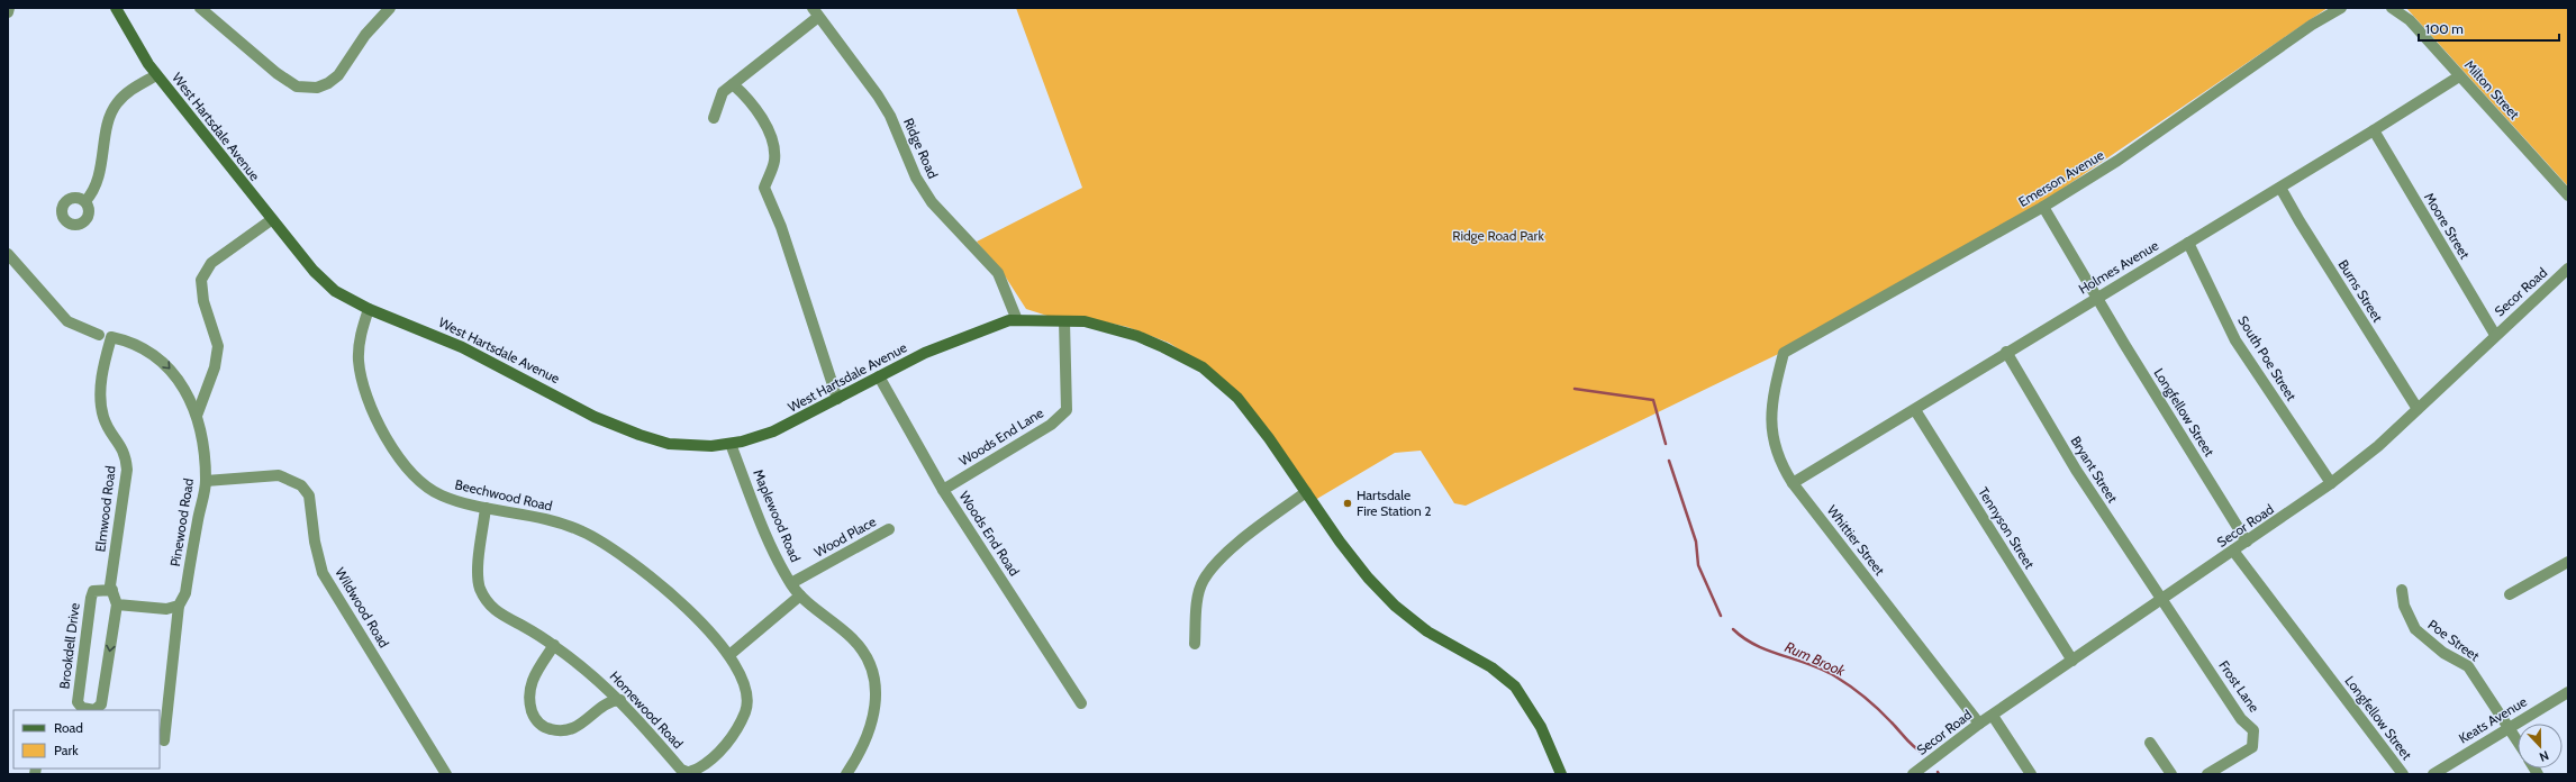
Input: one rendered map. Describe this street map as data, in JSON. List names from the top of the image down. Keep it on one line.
{"streets":{"main road":["West Hartsdale Avenue"],"street":["Milton Street","Ridge Road","Emerson Avenue","Moore Street","Holmes Avenue","Burns Street","Secor Road","South Poe Street","Longfellow Street","Woods End Lane","Bryant Street","Beechwood Road","Elmwood Road","Maplewood Road","Pinewood Road","Tennyson Street","Woods End Road","Wood Place","Whittier Street","Wildwood Road","Poe Street","Brookdell Drive","Frost Lane","Homewood Road","Keats Avenue"]},"crossings":[["Milton Street","Holmes Avenue"],["West Hartsdale Avenue","Ridge Road"],["West Hartsdale Avenue","Woods End Lane"],["West Hartsdale Avenue","Beechwood Road"],["West Hartsdale Avenue","Maplewood Road"],["West Hartsdale Avenue","Woods End Road"],["Emerson Avenue","Longfellow Street"],["Emerson Avenue","Whittier Street"],["Moore Street","Holmes Avenue"],["Moore Street","Secor Road"],["Holmes Avenue","Burns Street"],["Holmes Avenue","South Poe Street"],["Holmes Avenue","Longfellow Street"],["Holmes Avenue","Bryant Street"],["Holmes Avenue","Tennyson Street"],["Holmes Avenue","Whittier Street"],["Burns Street","Secor Road"],["Secor Road","South Poe Street"],["Secor Road","Longfellow Street"],["Secor Road","Bryant Street"],["Secor Road","Tennyson Street"],["Secor Road","Whittier Street"],["Secor Road","Frost Lane"],["Woods End Lane","Woods End Road"],["Bryant Street","Frost Lane"],["Beechwood Road","Homewood Road"],["Elmwood Road","Pinewood Road"],["Elmwood Road","Brookdell Drive"],["Maplewood Road","Wood Place"],["Pinewood Road","Wildwood Road"],["Poe Street","Keats Avenue"]],"water":["Rum Brook"],"parks":["Ridge Road Park"],"places":["Hartsdale Fire Station 2"],"legend":["Road","Park"],"scale_bar":"100 m","north":"bottom"}
